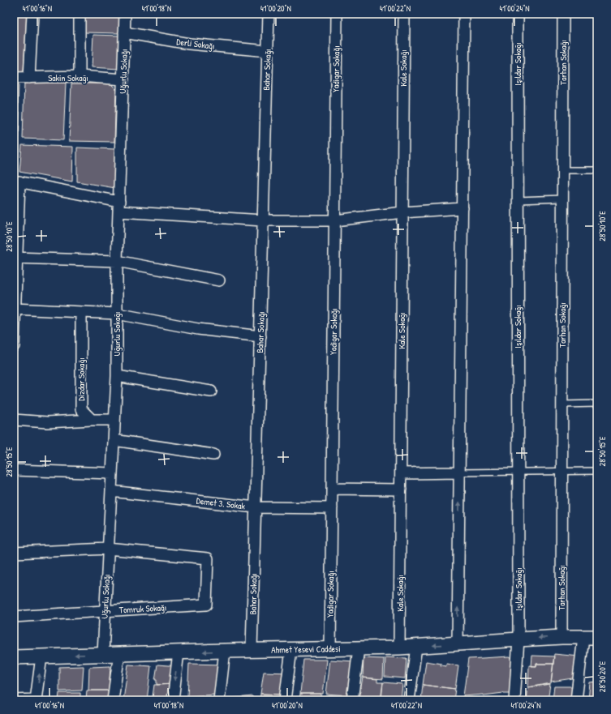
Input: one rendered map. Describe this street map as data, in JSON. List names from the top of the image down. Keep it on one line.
{"streets":{"street":["Derli Sokağı","Tarhan Sokağı","Işıldar Sokağı","Kale Sokağı","Yadigar Sokağı","Bahar Sokağı","Uğurlu Sokağı","Sakin Sokağı","Dizdar Sokağı","Demet 3. Sokak","Tomruk Sokağı","Ahmet Yesevi Caddesi"]},"crossings":[["Derli Sokağı","Bahar Sokağı"],["Derli Sokağı","Uğurlu Sokağı"],["Tarhan Sokağı","Ahmet Yesevi Caddesi"],["Işıldar Sokağı","Ahmet Yesevi Caddesi"],["Kale Sokağı","Ahmet Yesevi Caddesi"],["Yadigar Sokağı","Demet 3. Sokak"],["Yadigar Sokağı","Ahmet Yesevi Caddesi"],["Bahar Sokağı","Demet 3. Sokak"],["Bahar Sokağı","Ahmet Yesevi Caddesi"],["Uğurlu Sokağı","Sakin Sokağı"],["Uğurlu Sokağı","Demet 3. Sokak"],["Uğurlu Sokağı","Tomruk Sokağı"],["Uğurlu Sokağı","Ahmet Yesevi Caddesi"]],"coordinates":["41°00'16\"N","41°00'18\"N","41°00'20\"N","41°00'22\"N","41°00'24\"N","28°50'10\"E","28°50'15\"E","28°50'20\"E"]}
